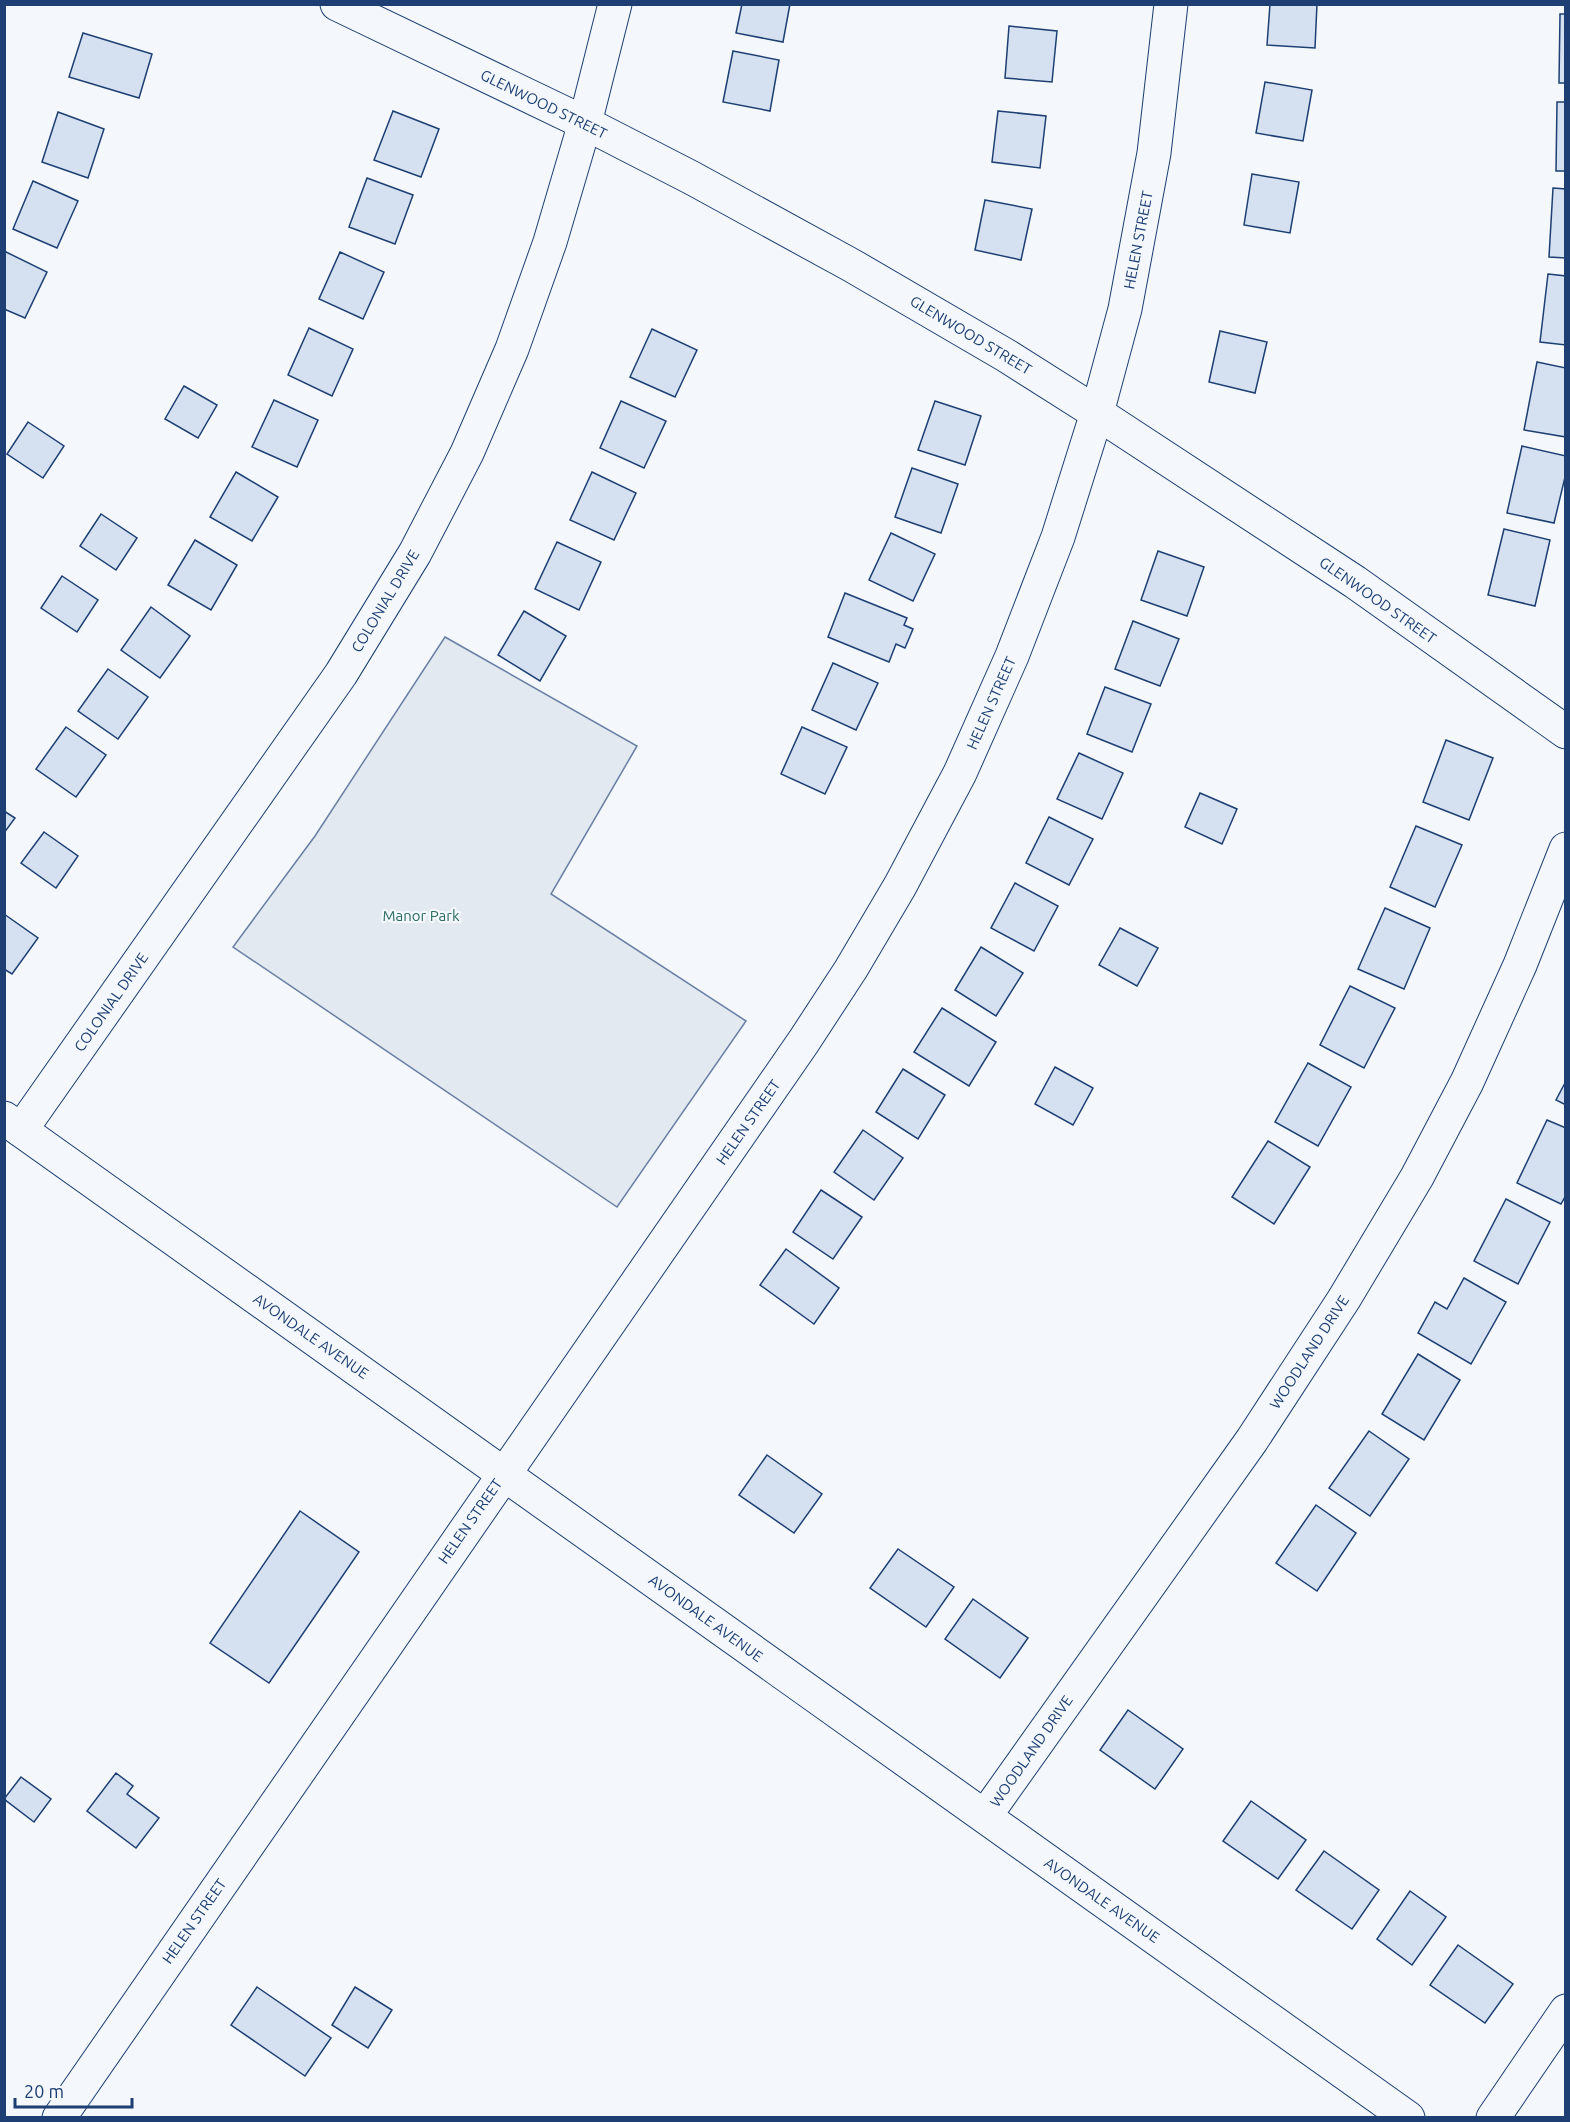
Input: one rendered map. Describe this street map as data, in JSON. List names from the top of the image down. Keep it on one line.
{"streets":{"street":["GLENWOOD STREET","HELEN STREET","COLONIAL DRIVE","AVONDALE AVENUE","WOODLAND DRIVE"]},"crossings":[["GLENWOOD STREET","HELEN STREET"],["GLENWOOD STREET","COLONIAL DRIVE"],["HELEN STREET","AVONDALE AVENUE"],["COLONIAL DRIVE","AVONDALE AVENUE"],["AVONDALE AVENUE","WOODLAND DRIVE"]],"parks":["Manor Park"],"scale_bar":"20 m"}
